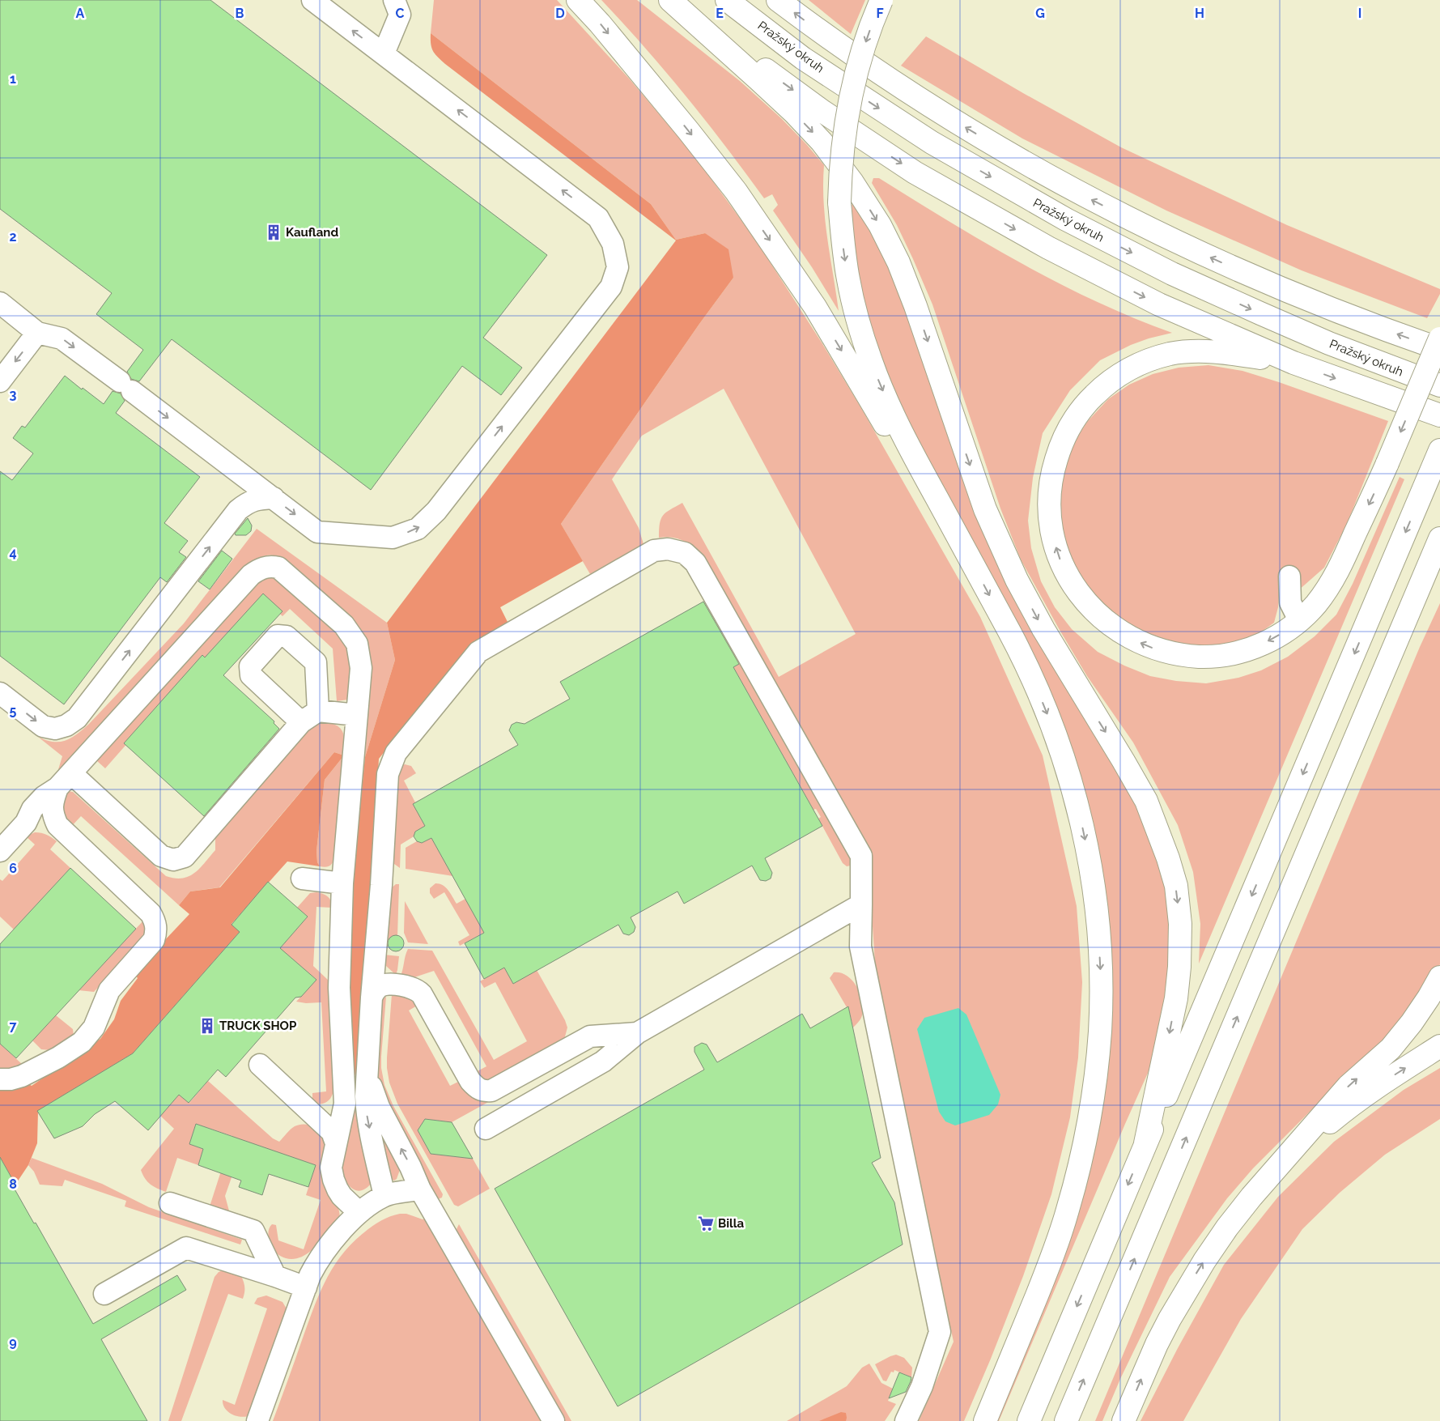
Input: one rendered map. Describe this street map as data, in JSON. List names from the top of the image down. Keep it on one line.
{"streets":{"highway":["Pražský okruh"]},"places":{"building":["Kaufland","TRUCK SHOP"],"supermarket":["Billa"]},"grid":{"columns":["A","B","C","D","E","F","G","H","I"],"rows":["1","2","3","4","5","6","7","8","9"]}}
